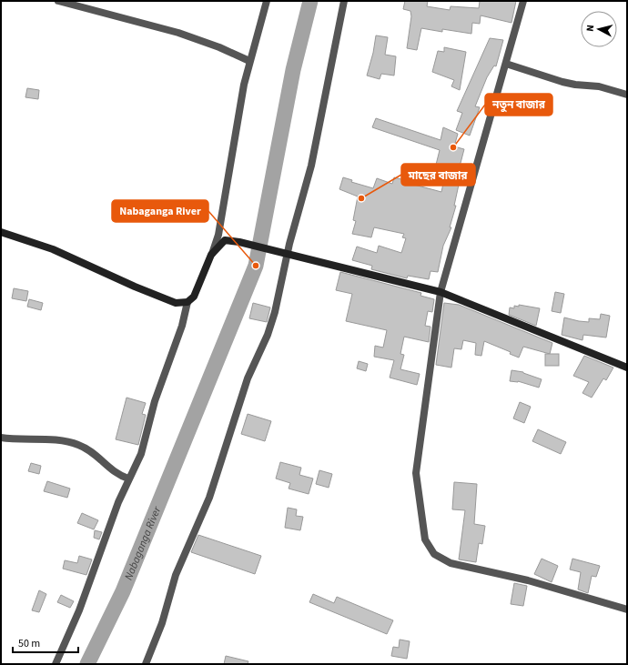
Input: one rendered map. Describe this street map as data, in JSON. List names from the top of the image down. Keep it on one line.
{"water":["Nabaganga River"],"places":["নতুন বাজার","মাছের বাজার","Nabaganga River"],"scale_bar":"50 m","north":"left"}
